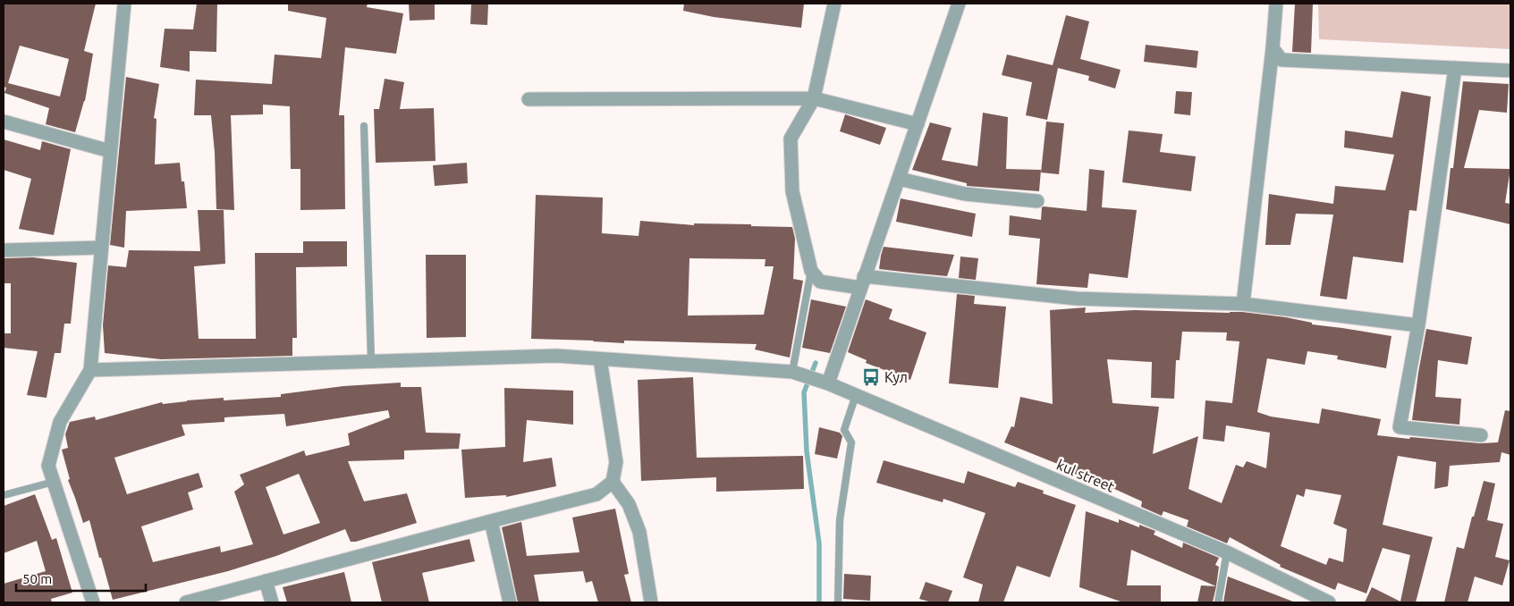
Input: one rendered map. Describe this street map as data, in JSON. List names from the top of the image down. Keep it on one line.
{"streets":{"street":["kul street"]},"places":{"bus stop":["Кул"]},"scale_bar":"50 m"}
